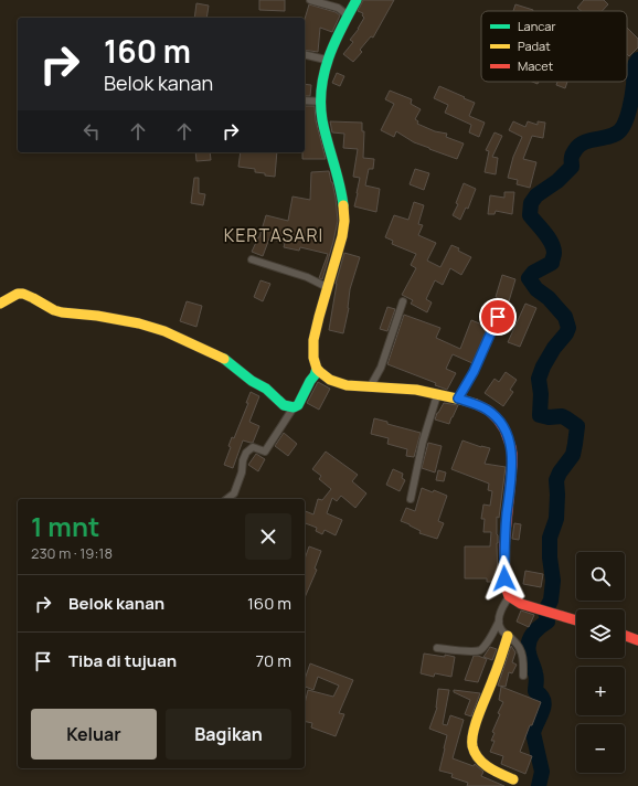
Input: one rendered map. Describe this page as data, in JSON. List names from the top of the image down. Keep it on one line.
{"districts":["KERTASARI"],"legend":["Lancar","Padat","Macet"],"page":{"turn":["160 m","Belok kanan"],"heading":["1 mnt","230 m · 19:18"],"map_buttons":["+","−"],"list":[{"name":"Belok kanan","value":"160 m"},{"name":"Tiba di tujuan","value":"70 m"}],"buttons":["Keluar","Bagikan"]}}
